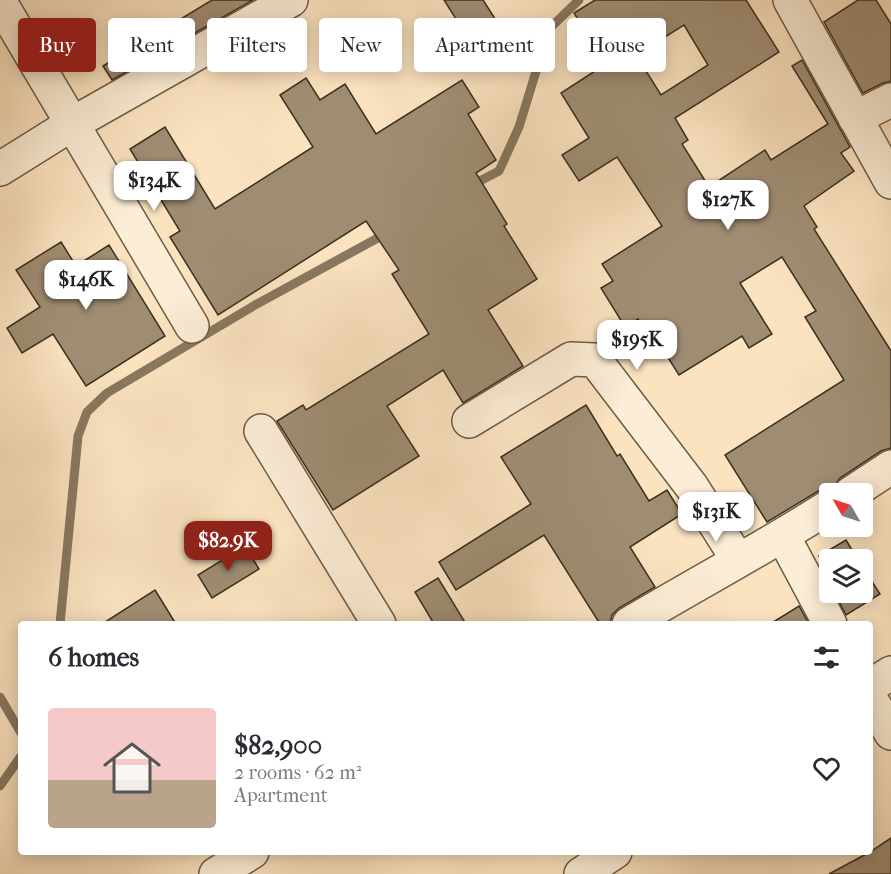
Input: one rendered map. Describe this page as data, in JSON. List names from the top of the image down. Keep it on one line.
{"north":"top left","page":{"chip":["Buy","Rent","Filters","New","Apartment","House"],"price":["$134K","$127K","$146K","$195K","$131K","$82.9K"],"heading":"6 homes","list":[{"name":"$82,900","note":"2 rooms · 62 m² · Apartment"}]}}
